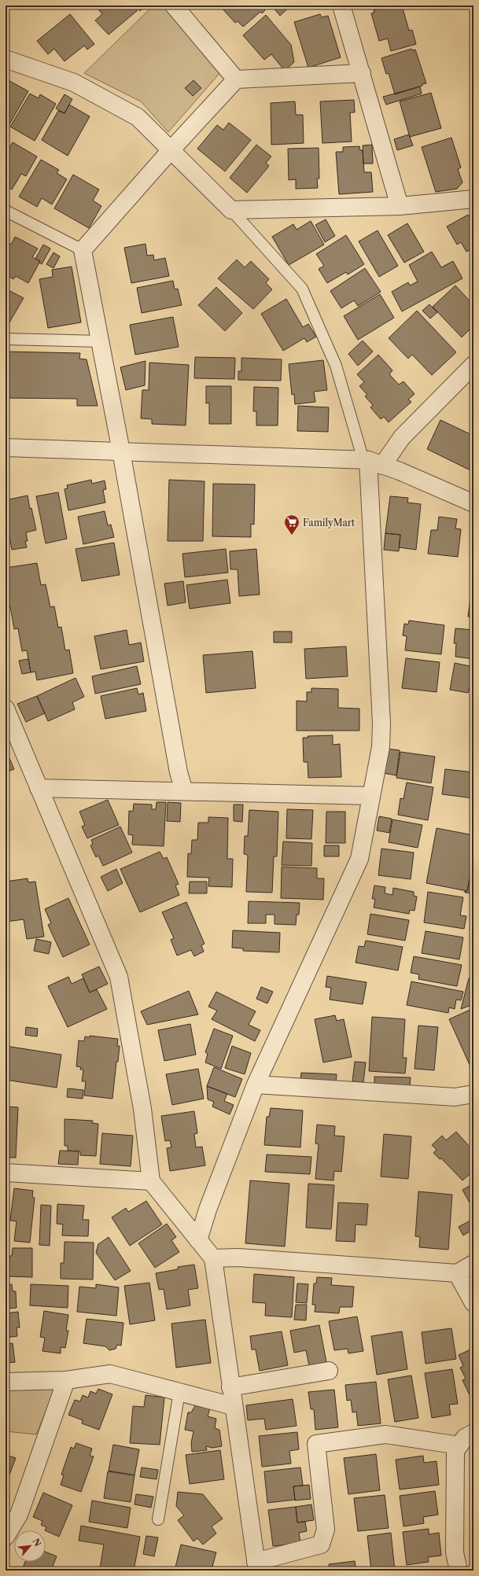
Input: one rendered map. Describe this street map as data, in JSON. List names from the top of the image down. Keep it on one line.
{"places":{"supermarket":["FamilyMart"]},"north":"top right"}
